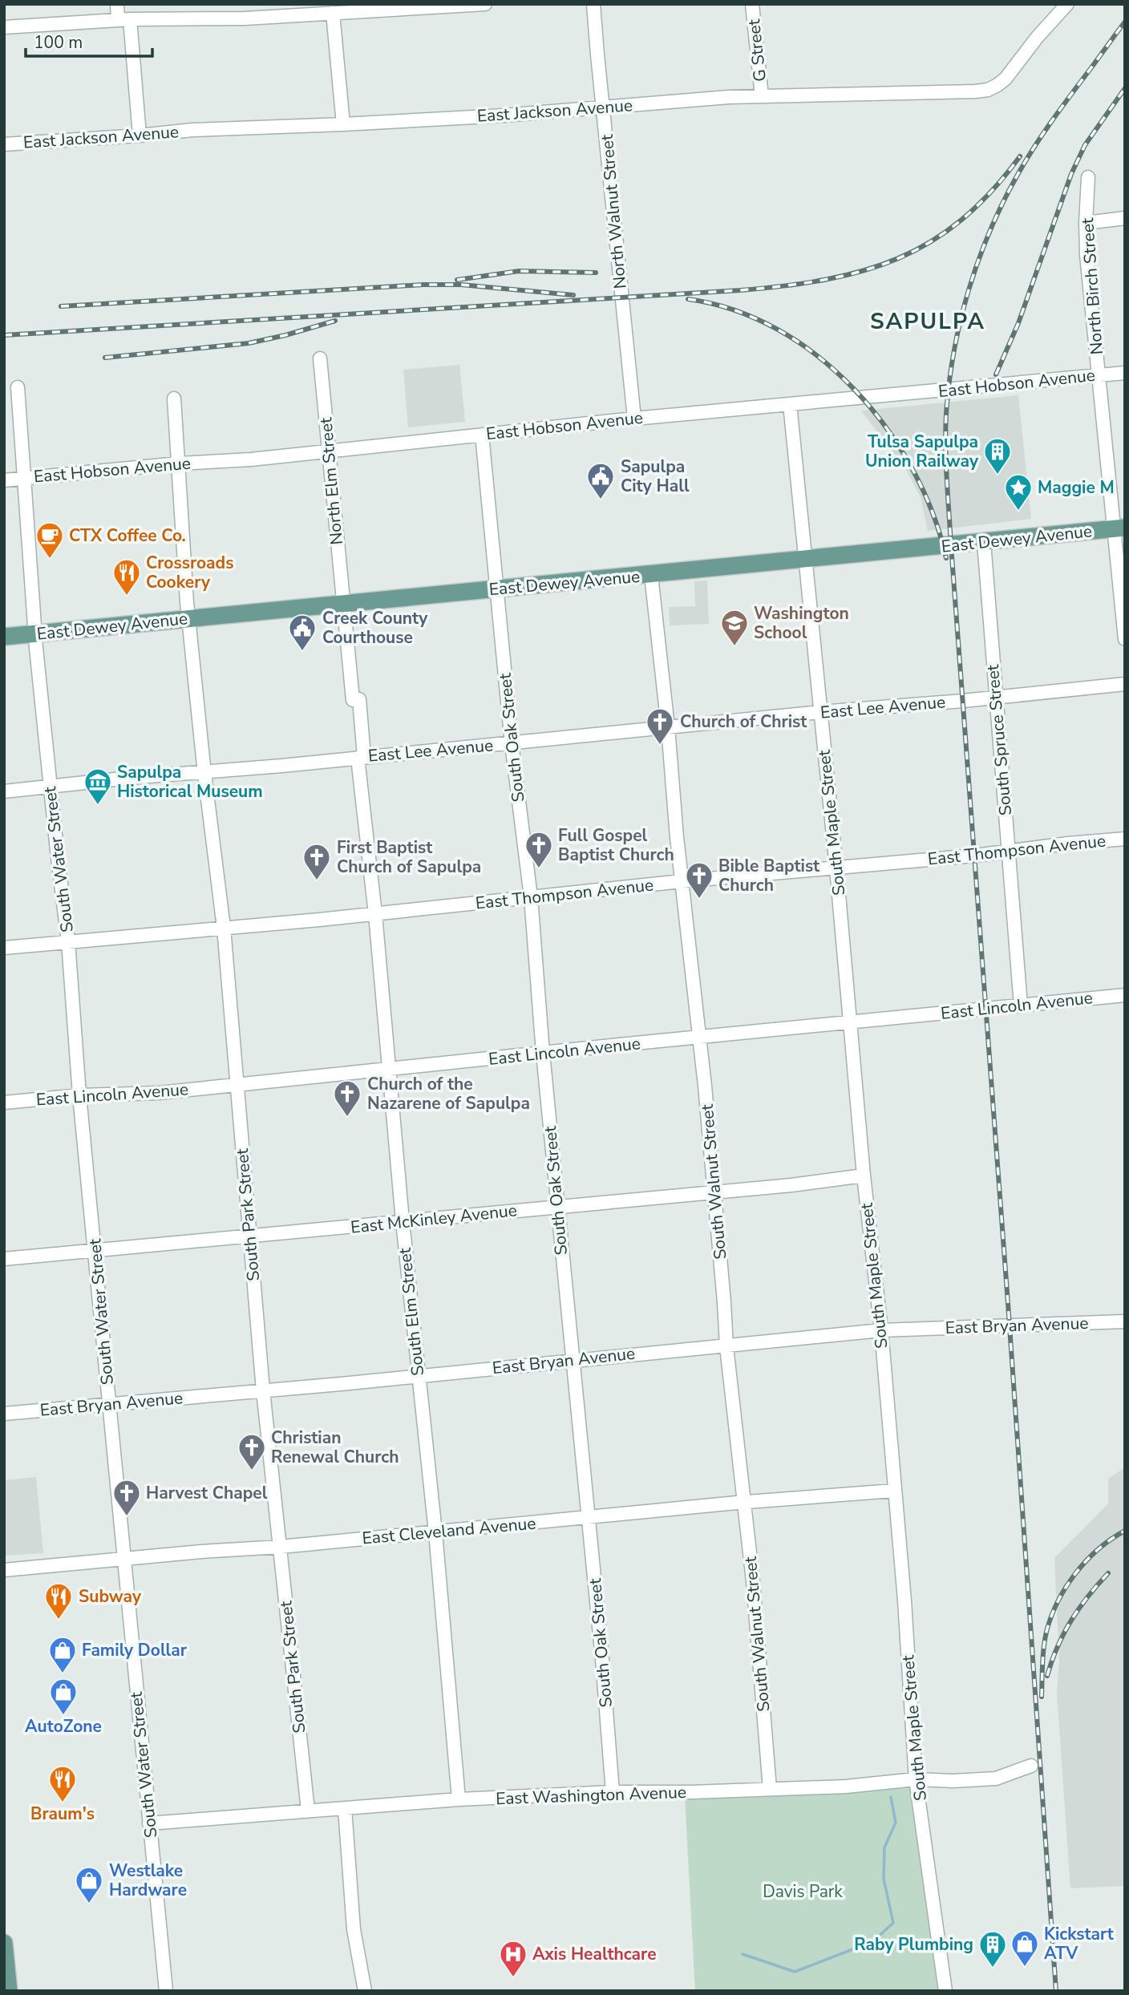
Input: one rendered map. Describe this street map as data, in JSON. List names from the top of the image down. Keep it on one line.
{"streets":{"main road":["East Dewey Avenue"],"street":["G Street","East Jackson Avenue","North Walnut Street","North Birch Street","East Hobson Avenue","North Elm Street","East Lee Avenue","South Oak Street","South Spruce Street","South Maple Street","East Thompson Avenue","South Water Street","East Lincoln Avenue","South Walnut Street","South Park Street","East McKinley Avenue","South Elm Street","East Bryan Avenue","East Cleveland Avenue","East Washington Avenue"]},"crossings":[["G Street","East Jackson Avenue"],["East Jackson Avenue","North Walnut Street"],["North Walnut Street","East Hobson Avenue"],["North Birch Street","East Hobson Avenue"],["North Birch Street","East Dewey Avenue"],["East Hobson Avenue","North Elm Street"],["East Hobson Avenue","South Oak Street"],["East Hobson Avenue","South Maple Street"],["East Hobson Avenue","South Water Street"],["East Hobson Avenue","South Park Street"],["North Elm Street","East Dewey Avenue"],["North Elm Street","South Elm Street"],["East Dewey Avenue","South Oak Street"],["East Dewey Avenue","South Spruce Street"],["East Dewey Avenue","South Maple Street"],["East Dewey Avenue","South Water Street"],["East Dewey Avenue","South Walnut Street"],["East Dewey Avenue","South Park Street"],["East Dewey Avenue","South Elm Street"],["East Lee Avenue","South Oak Street"],["East Lee Avenue","South Spruce Street"],["East Lee Avenue","South Maple Street"],["East Lee Avenue","South Water Street"],["East Lee Avenue","South Walnut Street"],["East Lee Avenue","South Park Street"],["East Lee Avenue","South Elm Street"],["South Oak Street","East Thompson Avenue"],["South Oak Street","East Lincoln Avenue"],["South Oak Street","East McKinley Avenue"],["South Oak Street","East Bryan Avenue"],["South Oak Street","East Cleveland Avenue"],["South Oak Street","East Washington Avenue"],["South Spruce Street","East Thompson Avenue"],["South Spruce Street","East Lincoln Avenue"],["South Maple Street","East Thompson Avenue"],["South Maple Street","East Lincoln Avenue"],["South Maple Street","East McKinley Avenue"],["South Maple Street","East Bryan Avenue"],["South Maple Street","East Cleveland Avenue"],["South Maple Street","East Washington Avenue"],["East Thompson Avenue","South Water Street"],["East Thompson Avenue","South Walnut Street"],["East Thompson Avenue","South Park Street"],["East Thompson Avenue","South Elm Street"],["South Water Street","East Lincoln Avenue"],["South Water Street","East McKinley Avenue"],["South Water Street","East Bryan Avenue"],["South Water Street","East Cleveland Avenue"],["South Water Street","East Washington Avenue"],["East Lincoln Avenue","South Walnut Street"],["East Lincoln Avenue","South Park Street"],["East Lincoln Avenue","South Elm Street"],["South Walnut Street","East McKinley Avenue"],["South Walnut Street","East Bryan Avenue"],["South Walnut Street","East Cleveland Avenue"],["South Walnut Street","East Washington Avenue"],["South Park Street","East McKinley Avenue"],["South Park Street","East Bryan Avenue"],["South Park Street","East Cleveland Avenue"],["South Park Street","East Washington Avenue"],["East McKinley Avenue","South Elm Street"],["South Elm Street","East Bryan Avenue"],["South Elm Street","East Cleveland Avenue"],["South Elm Street","East Washington Avenue"]],"districts":["SAPULPA"],"parks":["Davis Park"],"places":{"building":["Tulsa Sapulpa Union Railway","Raby Plumbing"],"public building":["Sapulpa City Hall","Creek County Courthouse"],"place":["Maggie M"],"cafe":["CTX Coffee Co."],"restaurant":["Crossroads Cookery","Subway","Braum's"],"school or university":["Washington School"],"church":["Church of Christ","Full Gospel Baptist Church","First Baptist Church of Sapulpa","Bible Baptist Church","Church of the Nazarene of Sapulpa","Christian Renewal Church","Harvest Chapel"],"museum":["Sapulpa Historical Museum"],"shop":["Family Dollar","AutoZone","Westlake Hardware","Kickstart ATV"],"hospital":["Axis Healthcare"]},"scale_bar":"100 m"}
